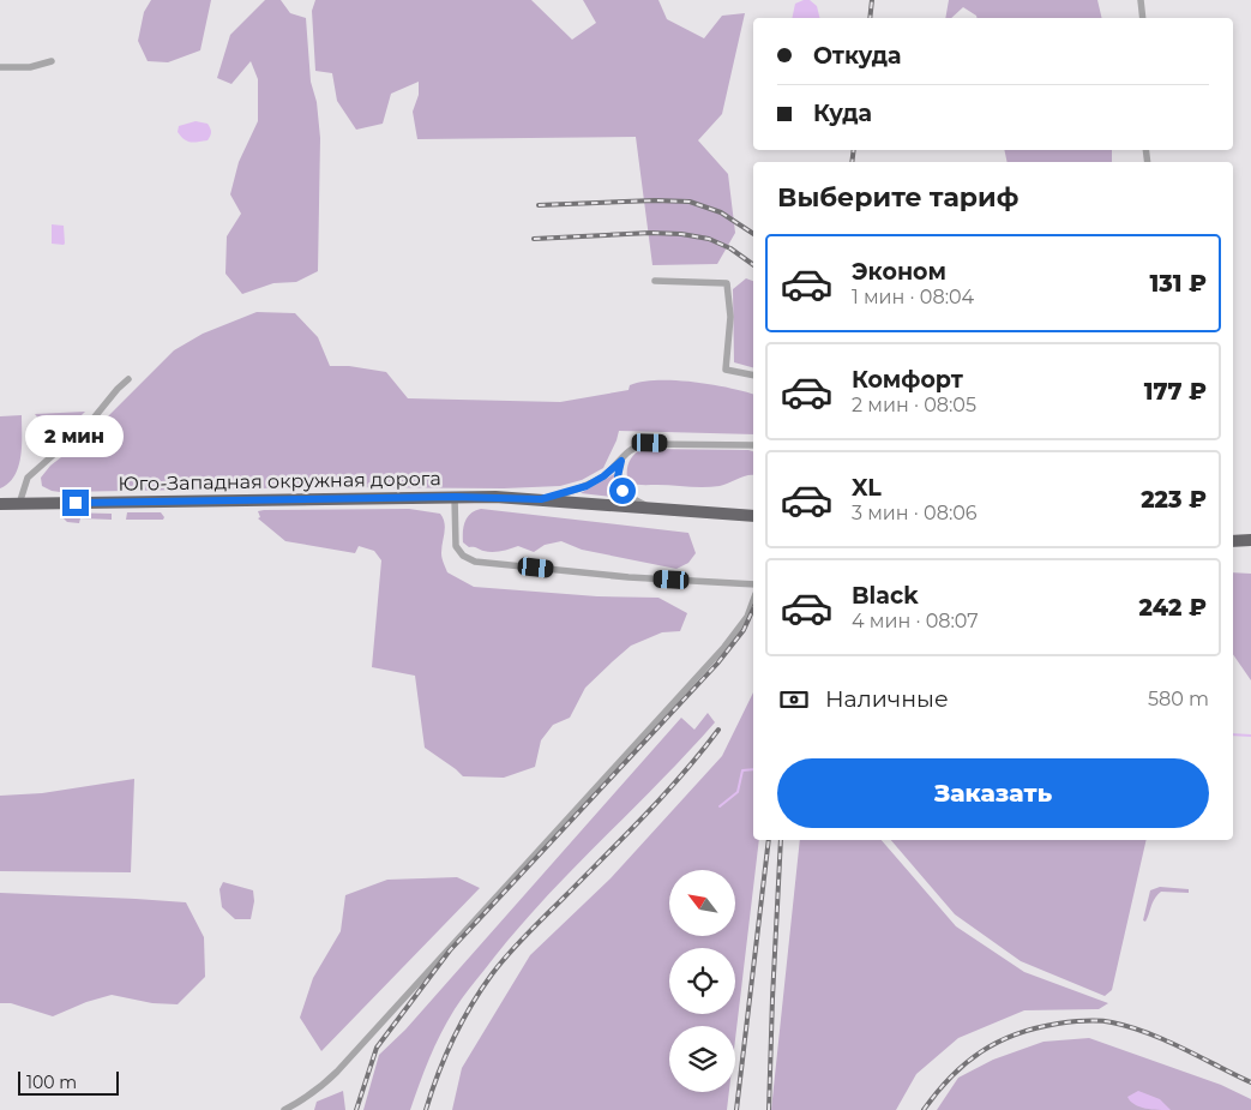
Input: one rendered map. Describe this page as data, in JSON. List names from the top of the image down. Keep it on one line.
{"streets":{"highway":["Юго-Западная окружная дорога"]},"scale_bar":"100 m","north":"top left","page":{"banner":["Откуда","Куда"],"heading":"Выберите тариф","list":[{"name":"Эконом","note":"1 мин · 08:04","value":"131 ₽"},{"name":"Комфорт","note":"2 мин · 08:05","value":"177 ₽"},{"name":"XL","note":"3 мин · 08:06","value":"223 ₽"},{"name":"Black","note":"4 мин · 08:07","value":"242 ₽"}],"bubble":"2 мин","pay":["Наличные","580 m"],"buttons":"Заказать","scale":"100 m"}}
